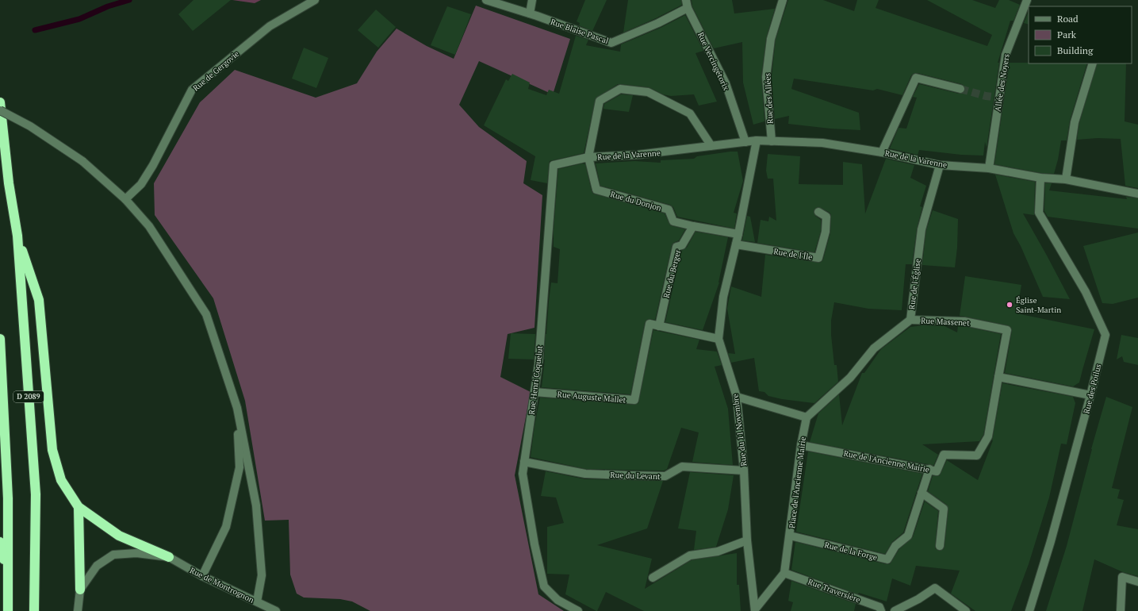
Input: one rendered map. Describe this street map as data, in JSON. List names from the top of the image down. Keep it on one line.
{"streets":{"highway":["D 2089"],"street":["Rue Blaise Pascal","Rue Vercingétorix","Rue de Gergovie","Allée des Noyers","Rue des Allées","Rue de la Varenne","Rue du Donjon","Rue de l'Île","Rue du Berger","Rue de l'Église","Rue Massenet","Rue Henri Coquelut","Rue des Poilus","Rue Auguste Mallet","Rue du 11 Novembre","Rue de l'Ancienne Mairie","Rue du Levant","Place de l'Ancienne Mairie","Rue de la Forge","Rue de Montrognon","Rue Traversière"]},"crossings":[["Rue Blaise Pascal","Rue Vercingétorix"],["Rue Vercingétorix","Rue de la Varenne"],["Allée des Noyers","Rue de la Varenne"],["Rue des Allées","Rue de la Varenne"],["Rue de la Varenne","Rue du Donjon"],["Rue de la Varenne","Rue de l'Église"],["Rue de la Varenne","Rue Henri Coquelut"],["Rue de la Varenne","Rue des Poilus"],["Rue de la Varenne","Rue du 11 Novembre"],["Rue du Donjon","Rue du Berger"],["Rue du Donjon","Rue Henri Coquelut"],["Rue du Donjon","Rue du 11 Novembre"],["Rue de l'Île","Rue du 11 Novembre"],["Rue du Berger","Rue Auguste Mallet"],["Rue de l'Église","Rue Massenet"],["Rue de l'Église","Place de l'Ancienne Mairie"],["Rue Massenet","Rue de l'Ancienne Mairie"],["Rue Henri Coquelut","Rue Auguste Mallet"],["Rue Henri Coquelut","Rue du Levant"],["Rue Auguste Mallet","Rue du 11 Novembre"],["Rue du 11 Novembre","Rue du Levant"],["Rue de l'Ancienne Mairie","Place de l'Ancienne Mairie"],["Rue de l'Ancienne Mairie","Rue de la Forge"],["Place de l'Ancienne Mairie","Rue de la Forge"],["Place de l'Ancienne Mairie","Rue Traversière"]],"places":["Église Saint-Martin"],"legend":["Road","Park","Building"]}
